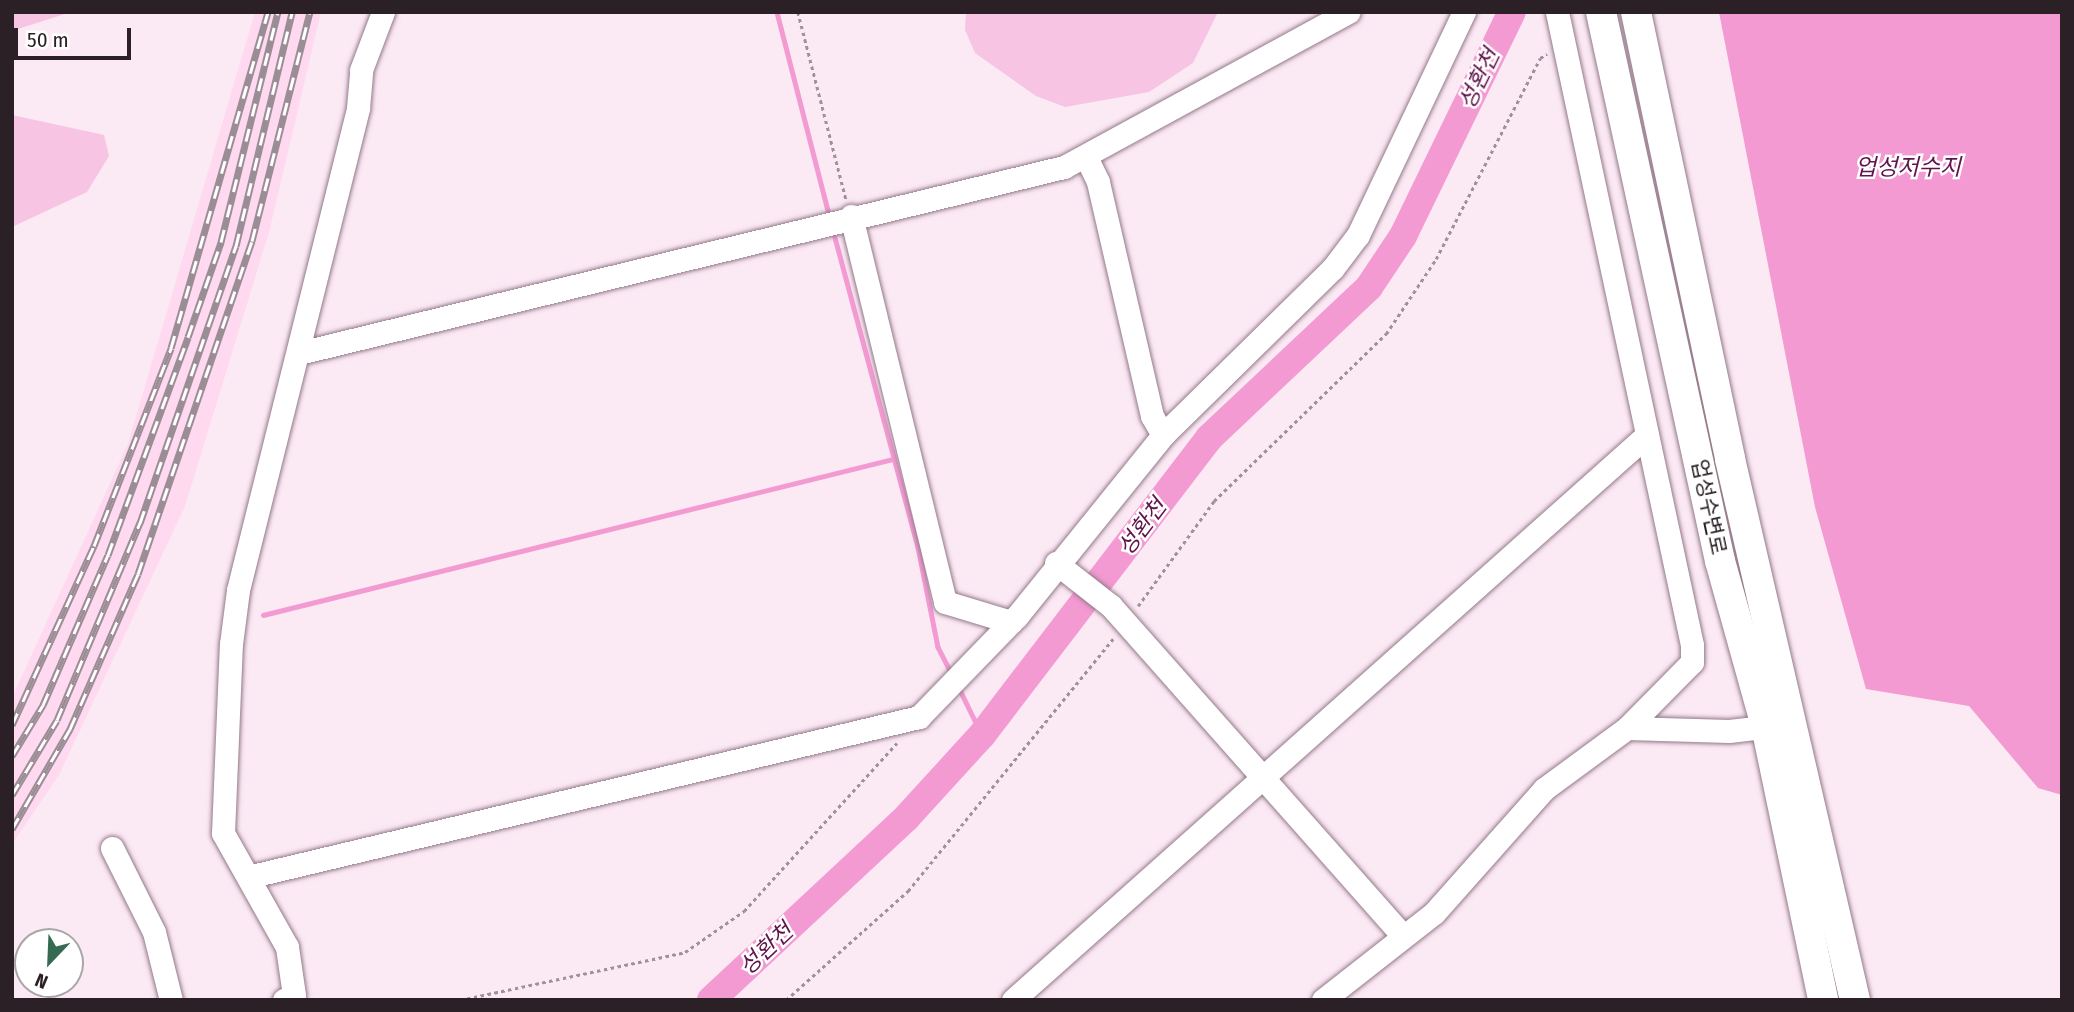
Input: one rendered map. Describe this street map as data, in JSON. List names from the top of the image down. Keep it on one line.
{"streets":{"main road":["업성수변로"]},"water":["성환천","업성저수지"],"scale_bar":"50 m","north":"bottom left"}
